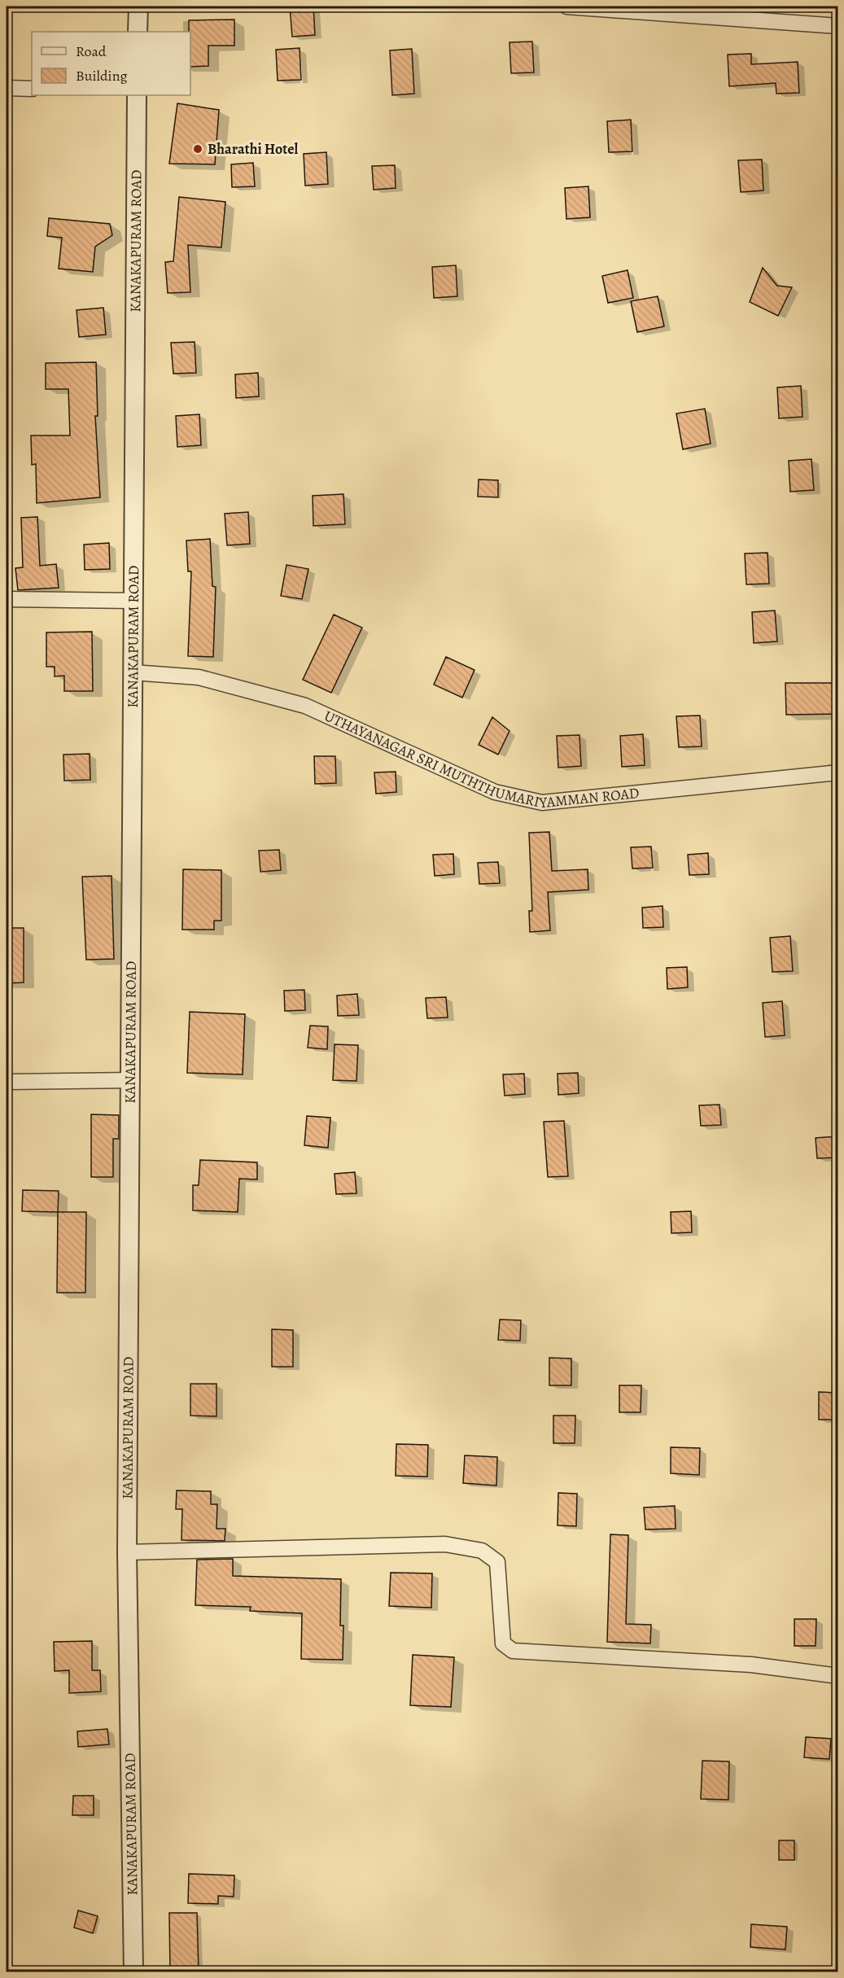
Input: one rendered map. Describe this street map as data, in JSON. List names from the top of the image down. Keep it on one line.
{"streets":{"street":["KANAKAPURAM ROAD","UTHAYANAGAR SRI MUTHTHUMARIYAMMAN ROAD"]},"crossings":[["KANAKAPURAM ROAD","UTHAYANAGAR SRI MUTHTHUMARIYAMMAN ROAD"]],"places":["Bharathi Hotel"],"legend":["Road","Building"]}
